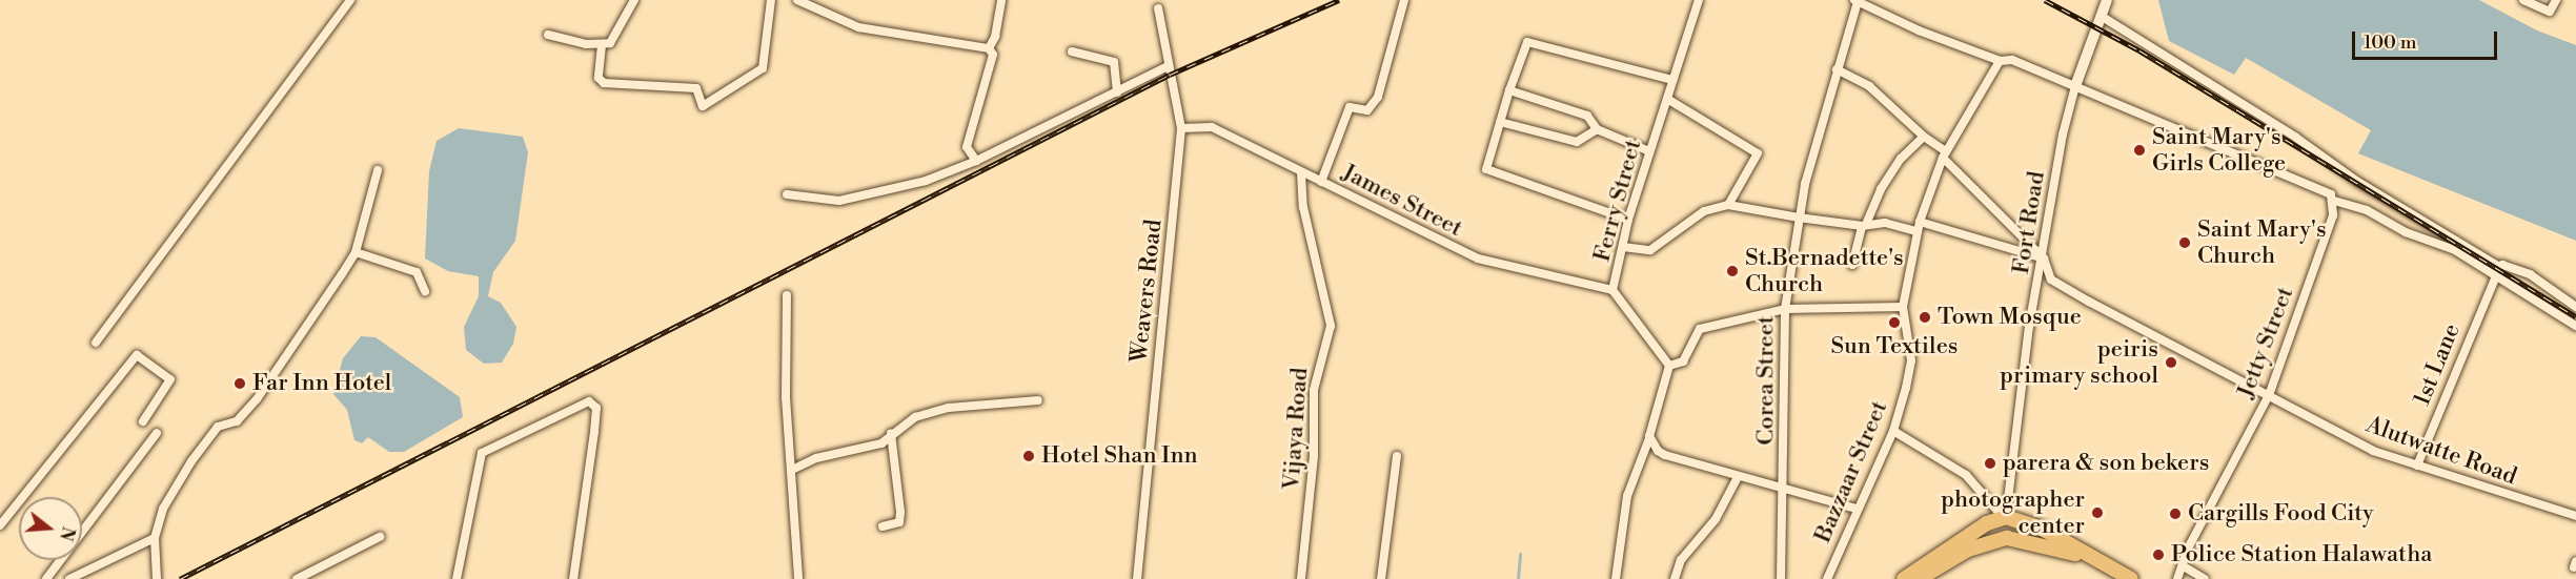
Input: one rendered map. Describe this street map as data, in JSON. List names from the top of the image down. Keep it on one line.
{"streets":{"street":["James Street","Ferry Street","Fort Road","Weavers Road","Jetty Street","1st Lane","Corea Street","Vijaya Road","Alutwatte Road","Bazzaar Street"]},"crossings":[["James Street","Ferry Street"],["James Street","Weavers Road"],["James Street","Vijaya Road"],["Fort Road","Alutwatte Road"],["Jetty Street","Alutwatte Road"],["1st Lane","Alutwatte Road"],["Corea Street","Alutwatte Road"],["Alutwatte Road","Bazzaar Street"]],"places":["Saint Mary's Girls College","Saint Mary's Church","St.Bernadette's Church","Town Mosque","Sun Textiles","peiris primary school","Far Inn Hotel","Hotel Shan Inn","parera & son bekers","photographer center","Cargills Food City","Police Station Halawatha"],"scale_bar":"100 m","north":"right"}
